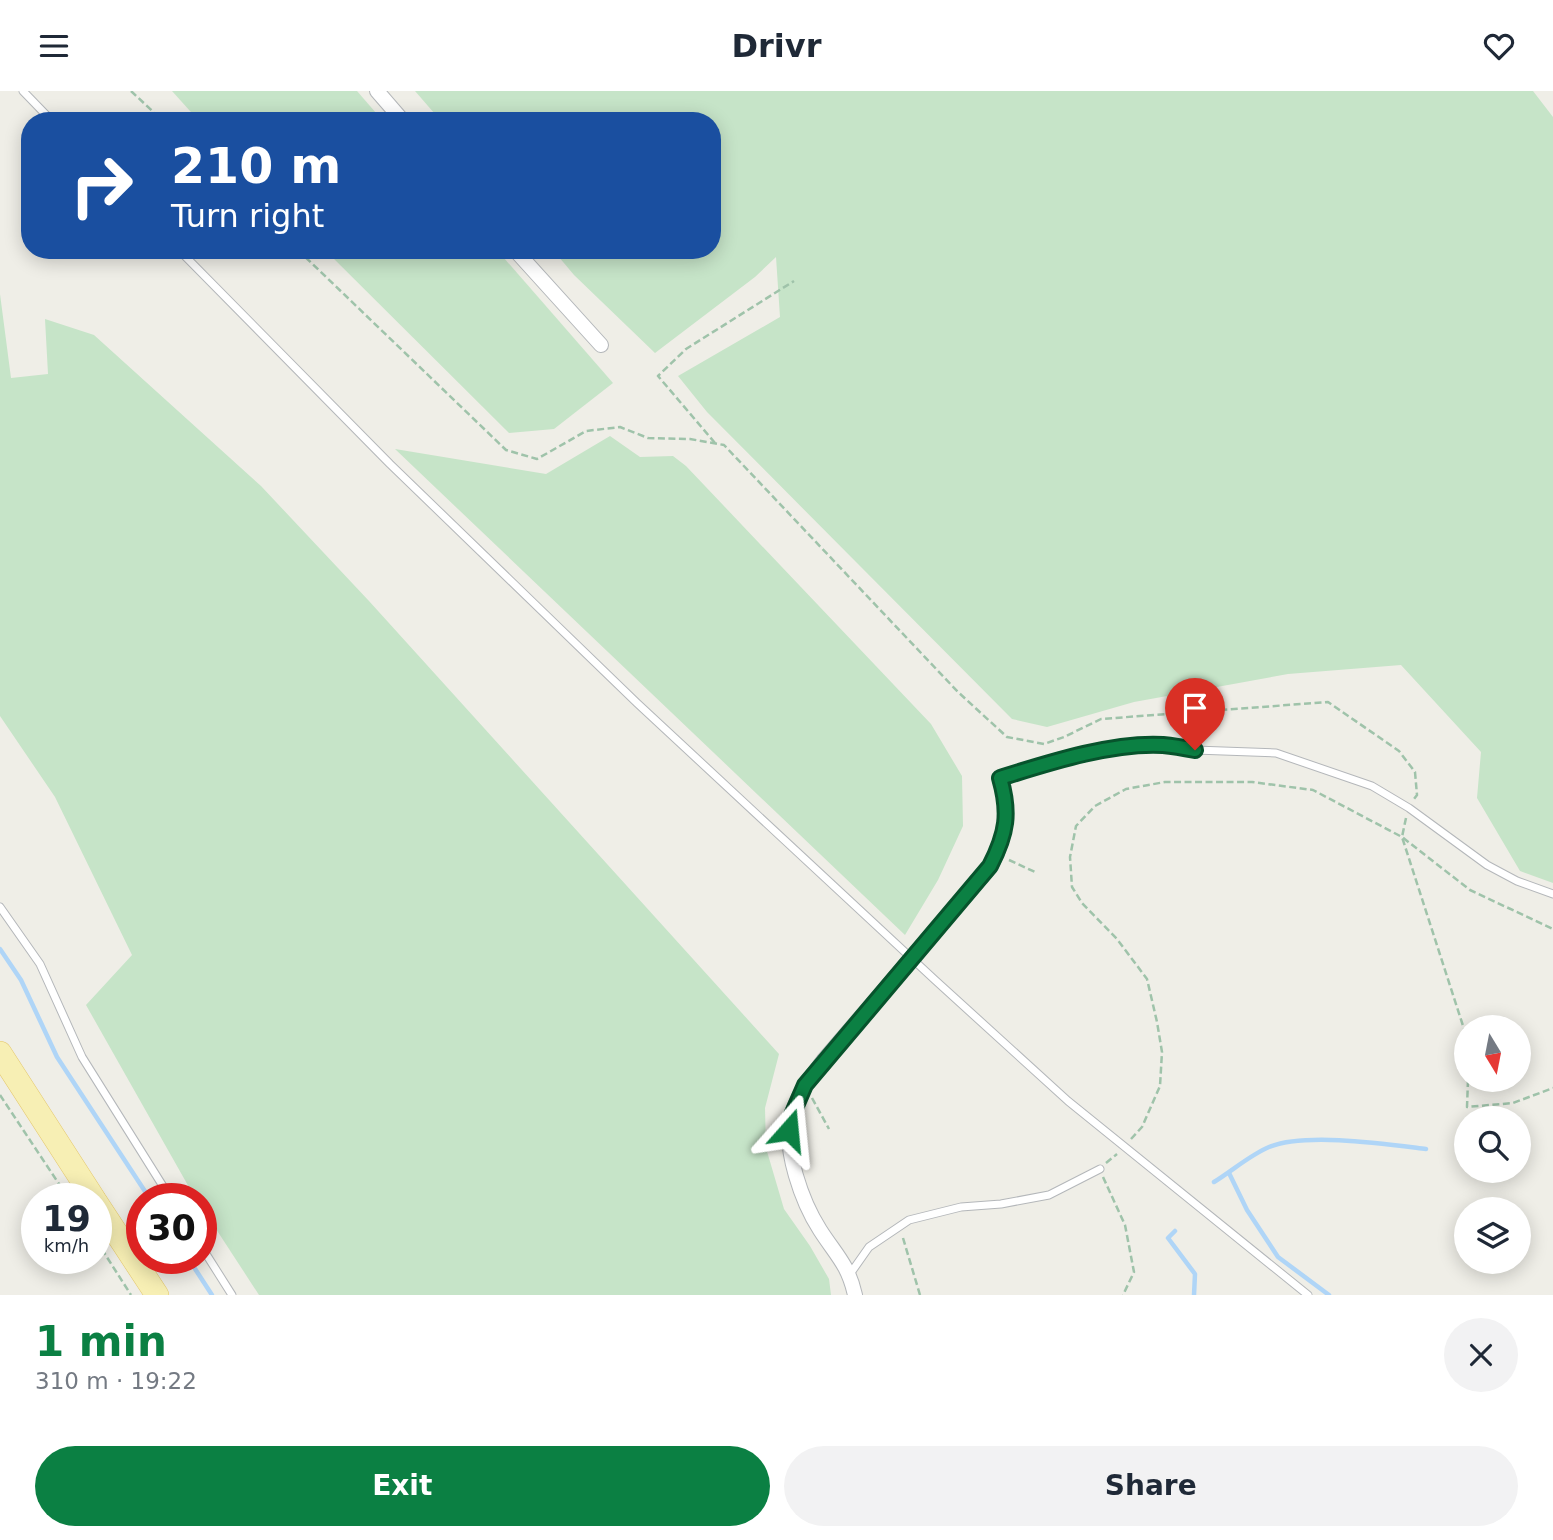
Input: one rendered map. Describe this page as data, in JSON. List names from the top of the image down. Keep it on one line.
{"north":"bottom","page":{"header":"Drivr","turn":["210 m","Turn right"],"speed":"19 km/h","limit":"30","heading":["1 min","310 m · 19:22"],"buttons":["Exit","Share"]}}
